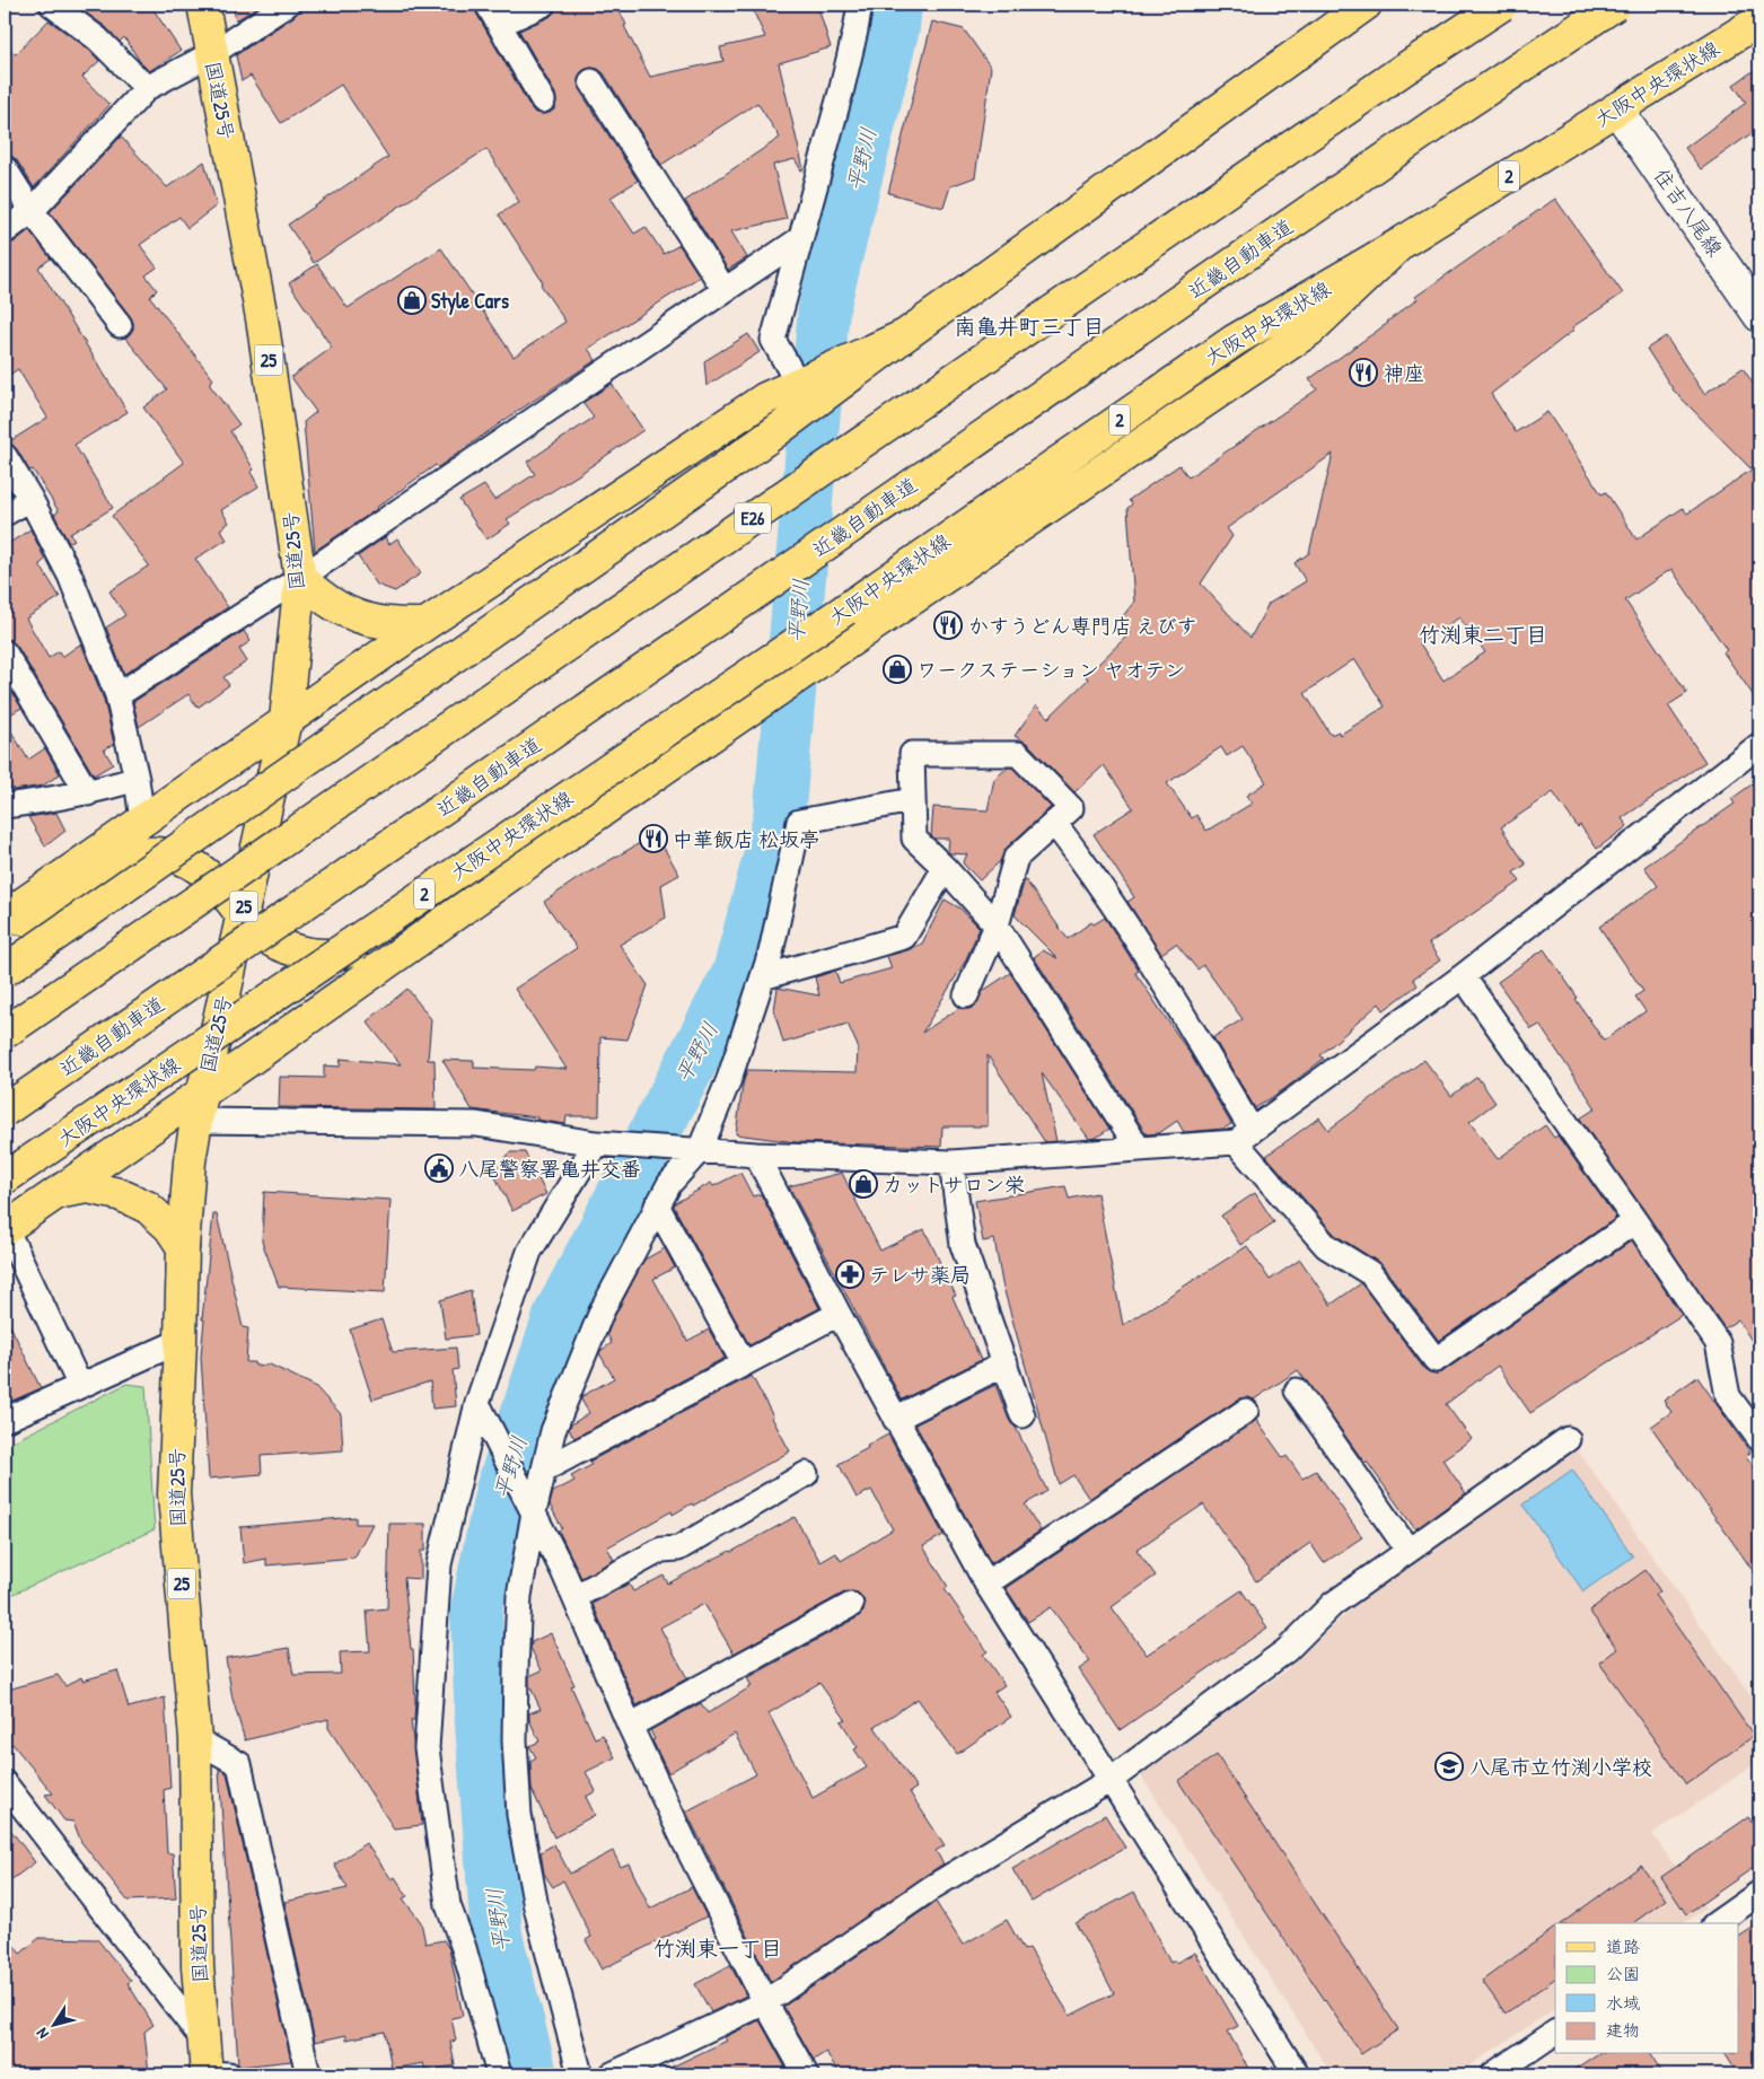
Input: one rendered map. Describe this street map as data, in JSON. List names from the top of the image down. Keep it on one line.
{"streets":{"main road":["大阪中央環状線","国道25号","2","住吉八尾線","近畿自動車道","25","E26"]},"crossings":[["大阪中央環状線","住吉八尾線"]],"districts":["南亀井町三丁目","竹渕東二丁目","竹渕東一丁目"],"water":["平野川"],"places":{"shop":["Style Cars","ワークステーション ヤオテン","カットサロン栄"],"restaurant":["神座","かすうどん専門店 えびす","中華飯店 松坂亭"],"public building":["八尾警察署亀井交番"],"pharmacy":["テレサ薬局"],"school or university":["八尾市立竹渕小学校"]},"legend":["道路","公園","水域","建物"],"north":"bottom left"}
